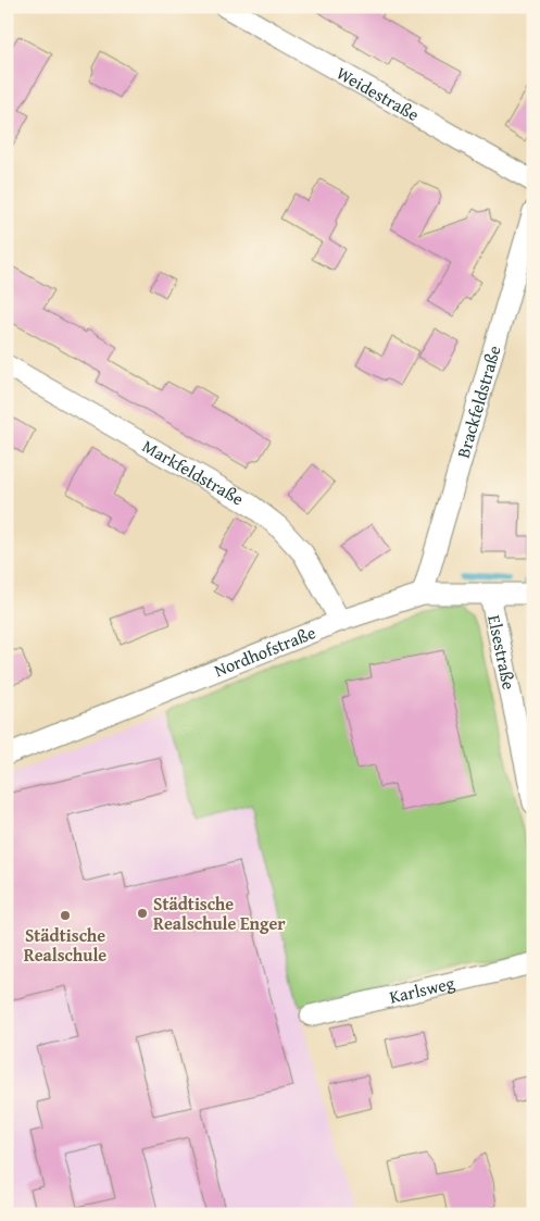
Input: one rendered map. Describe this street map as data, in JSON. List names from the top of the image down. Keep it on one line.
{"streets":{"street":["Weidestraße","Brackfeldstraße","Markfeldstraße","Nordhofstraße","Elsestraße","Karlsweg"]},"crossings":[["Brackfeldstraße","Nordhofstraße"],["Markfeldstraße","Nordhofstraße"],["Nordhofstraße","Elsestraße"]],"places":["Städtische Realschule Enger","Städtische Realschule"]}
